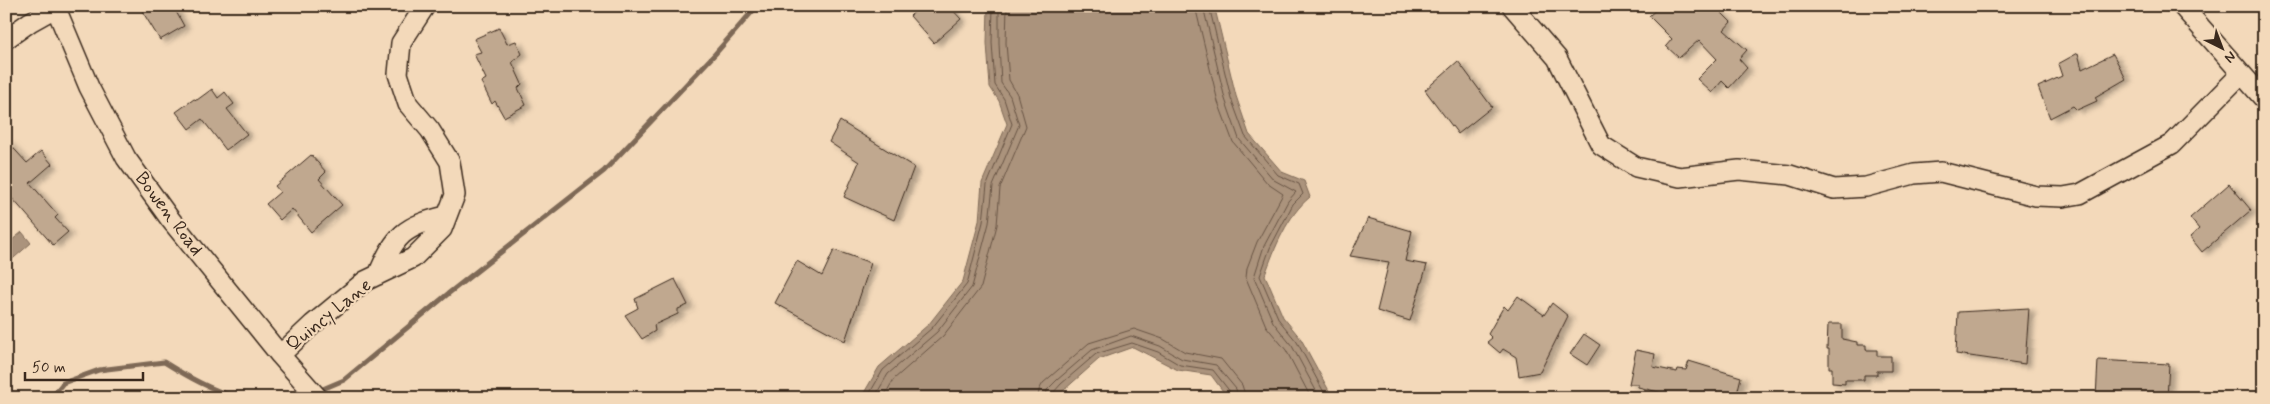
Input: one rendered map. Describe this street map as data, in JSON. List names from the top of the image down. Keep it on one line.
{"streets":{"street":["Bowen Road","Quincy Lane"]},"crossings":[["Bowen Road","Quincy Lane"]],"scale_bar":"50 m","north":"bottom right"}
